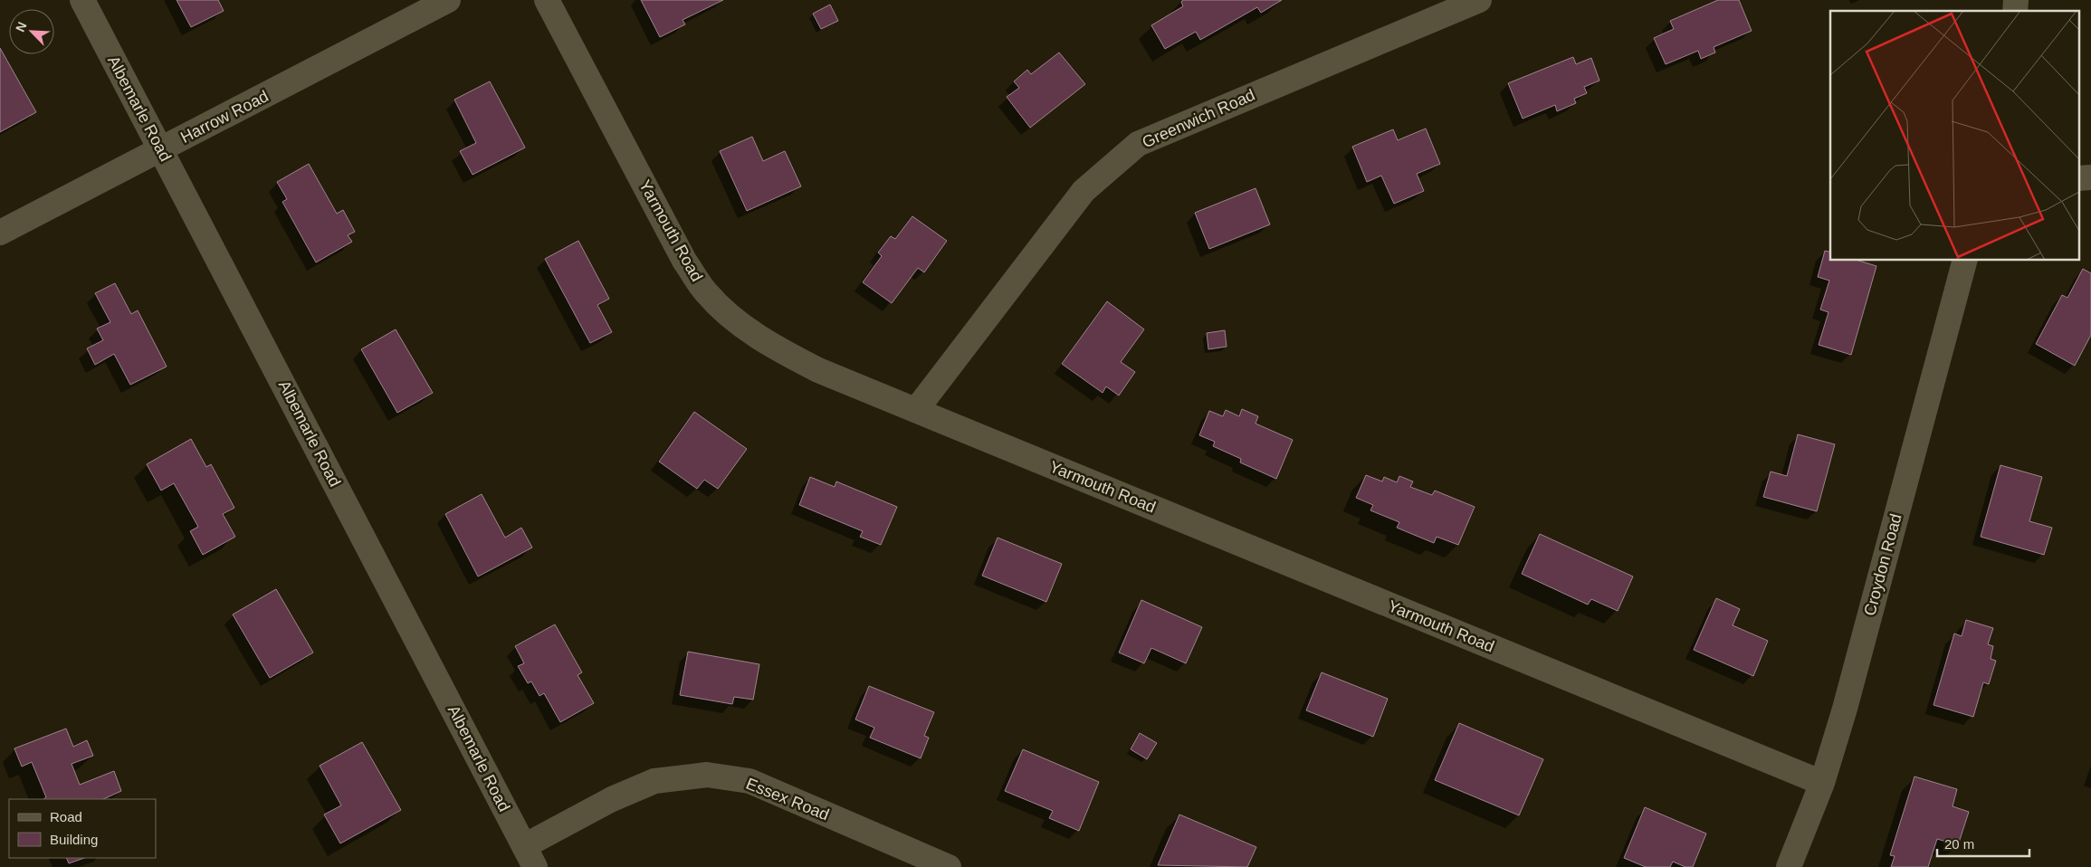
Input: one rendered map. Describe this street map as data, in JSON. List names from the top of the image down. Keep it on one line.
{"streets":{"street":["Albemarle Road","Harrow Road","Greenwich Road","Yarmouth Road","Croydon Road","Essex Road"]},"crossings":[["Albemarle Road","Harrow Road"],["Albemarle Road","Essex Road"],["Greenwich Road","Yarmouth Road"],["Yarmouth Road","Croydon Road"]],"legend":["Road","Building"],"scale_bar":"20 m","north":"top left"}
